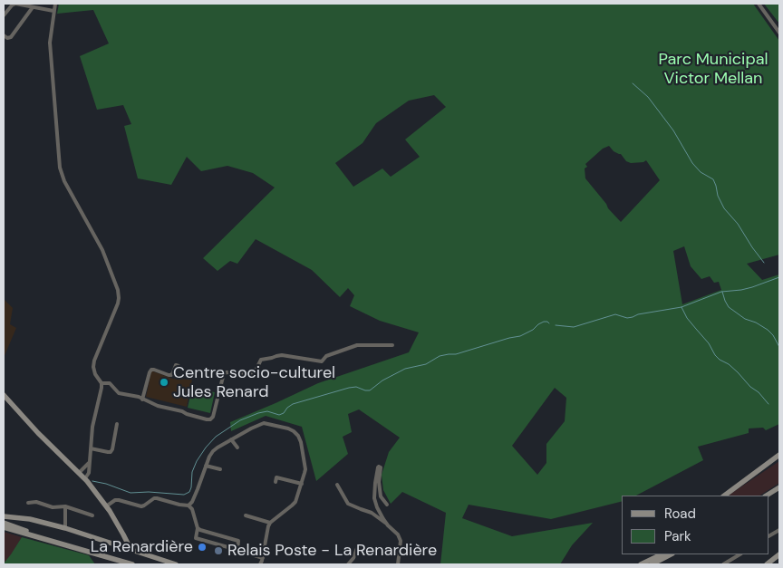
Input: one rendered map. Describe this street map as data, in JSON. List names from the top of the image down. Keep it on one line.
{"parks":["Parc Municipal Victor Mellan"],"places":["Centre socio-culturel Jules Renard","La Renardière","Relais Poste - La Renardière"],"legend":["Road","Park"]}
